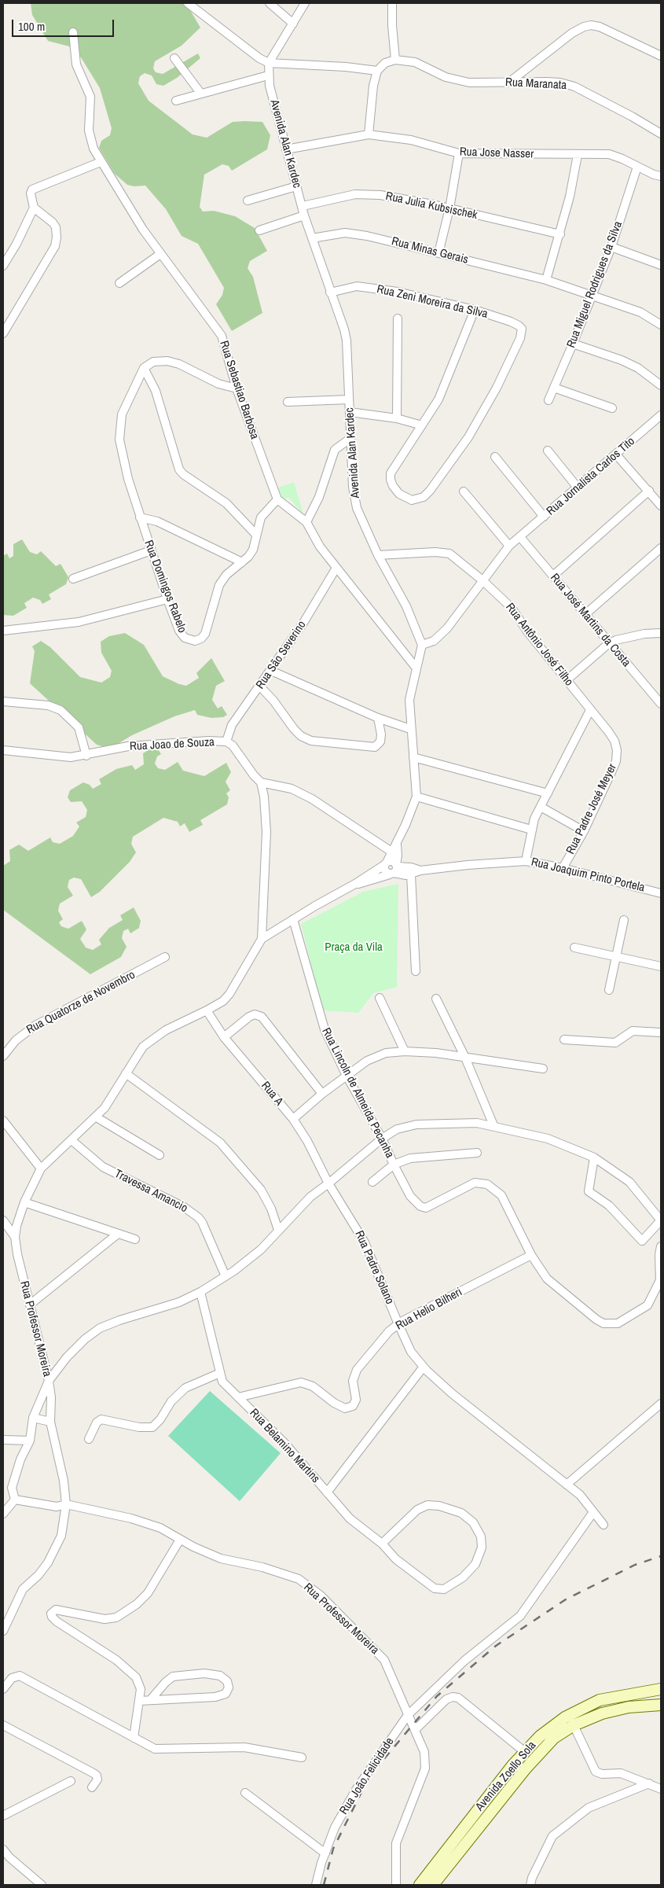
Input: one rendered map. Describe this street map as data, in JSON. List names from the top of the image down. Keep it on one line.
{"streets":{"main road":["Avenida Zoello Sola"],"street":["Rua Maranata","Avenida Alan Kardec","Rua Jose Nasser","Rua Julia Kubsischek","Rua Minas Gerais","Rua Miguel Rodrigues da Silva","Rua Zeni Moreira da Silva","Rua Sebastiao Barbosa","Rua Jornalista Carlos Tito","Rua Domingos Rabelo","Rua José Martins da Costa","Rua Antônio José Filho","Rua São Severino","Rua Joao de Souza","Rua Padre José Meyer","Rua Joaquim Pinto Portela","Rua Quatorze de Novembro","Rua Lincoln de Almeida Pecanha","Rua A","Travessa Amancio","Rua Padre Solano","Rua Helio Bilheri","Rua Professor Moreira","Rua Belamino Martins","Rua João Felicidade"]},"crossings":[["Avenida Alan Kardec","Rua Jose Nasser"],["Avenida Alan Kardec","Rua Julia Kubsischek"],["Avenida Alan Kardec","Rua Minas Gerais"],["Avenida Alan Kardec","Rua Zeni Moreira da Silva"],["Avenida Alan Kardec","Rua Jornalista Carlos Tito"],["Avenida Alan Kardec","Rua Antônio José Filho"],["Rua Jose Nasser","Rua Miguel Rodrigues da Silva"],["Rua Minas Gerais","Rua Miguel Rodrigues da Silva"],["Rua Sebastiao Barbosa","Rua Domingos Rabelo"],["Rua Jornalista Carlos Tito","Rua José Martins da Costa"],["Rua Jornalista Carlos Tito","Rua Antônio José Filho"],["Rua Antônio José Filho","Rua Padre José Meyer"],["Rua São Severino","Rua Joao de Souza"],["Rua Padre José Meyer","Rua Joaquim Pinto Portela"],["Rua Joaquim Pinto Portela","Rua Professor Moreira"],["Rua Lincoln de Almeida Pecanha","Rua Helio Bilheri"],["Rua Lincoln de Almeida Pecanha","Rua Professor Moreira"],["Rua A","Rua Padre Solano"],["Rua A","Rua Professor Moreira"],["Travessa Amancio","Rua Professor Moreira"],["Rua Padre Solano","Rua Helio Bilheri"],["Rua Padre Solano","Rua João Felicidade"],["Rua Helio Bilheri","Rua Belamino Martins"],["Rua Professor Moreira","Rua João Felicidade"]],"parks":["Praça da Vila"],"scale_bar":"100 m"}
